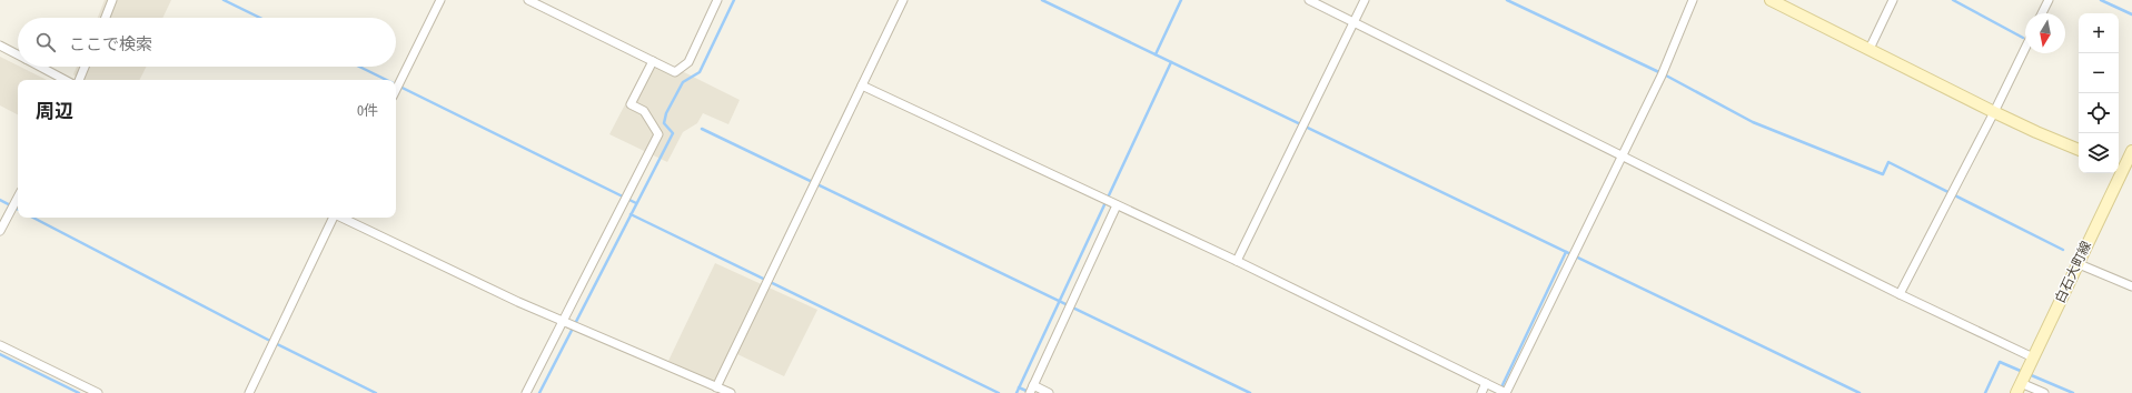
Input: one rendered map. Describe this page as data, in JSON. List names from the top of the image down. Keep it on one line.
{"streets":{"street":["白石大町線"]},"north":"bottom","page":{"map_buttons":["+","−"],"search":"ここで検索","heading":["周辺","0件"]}}
